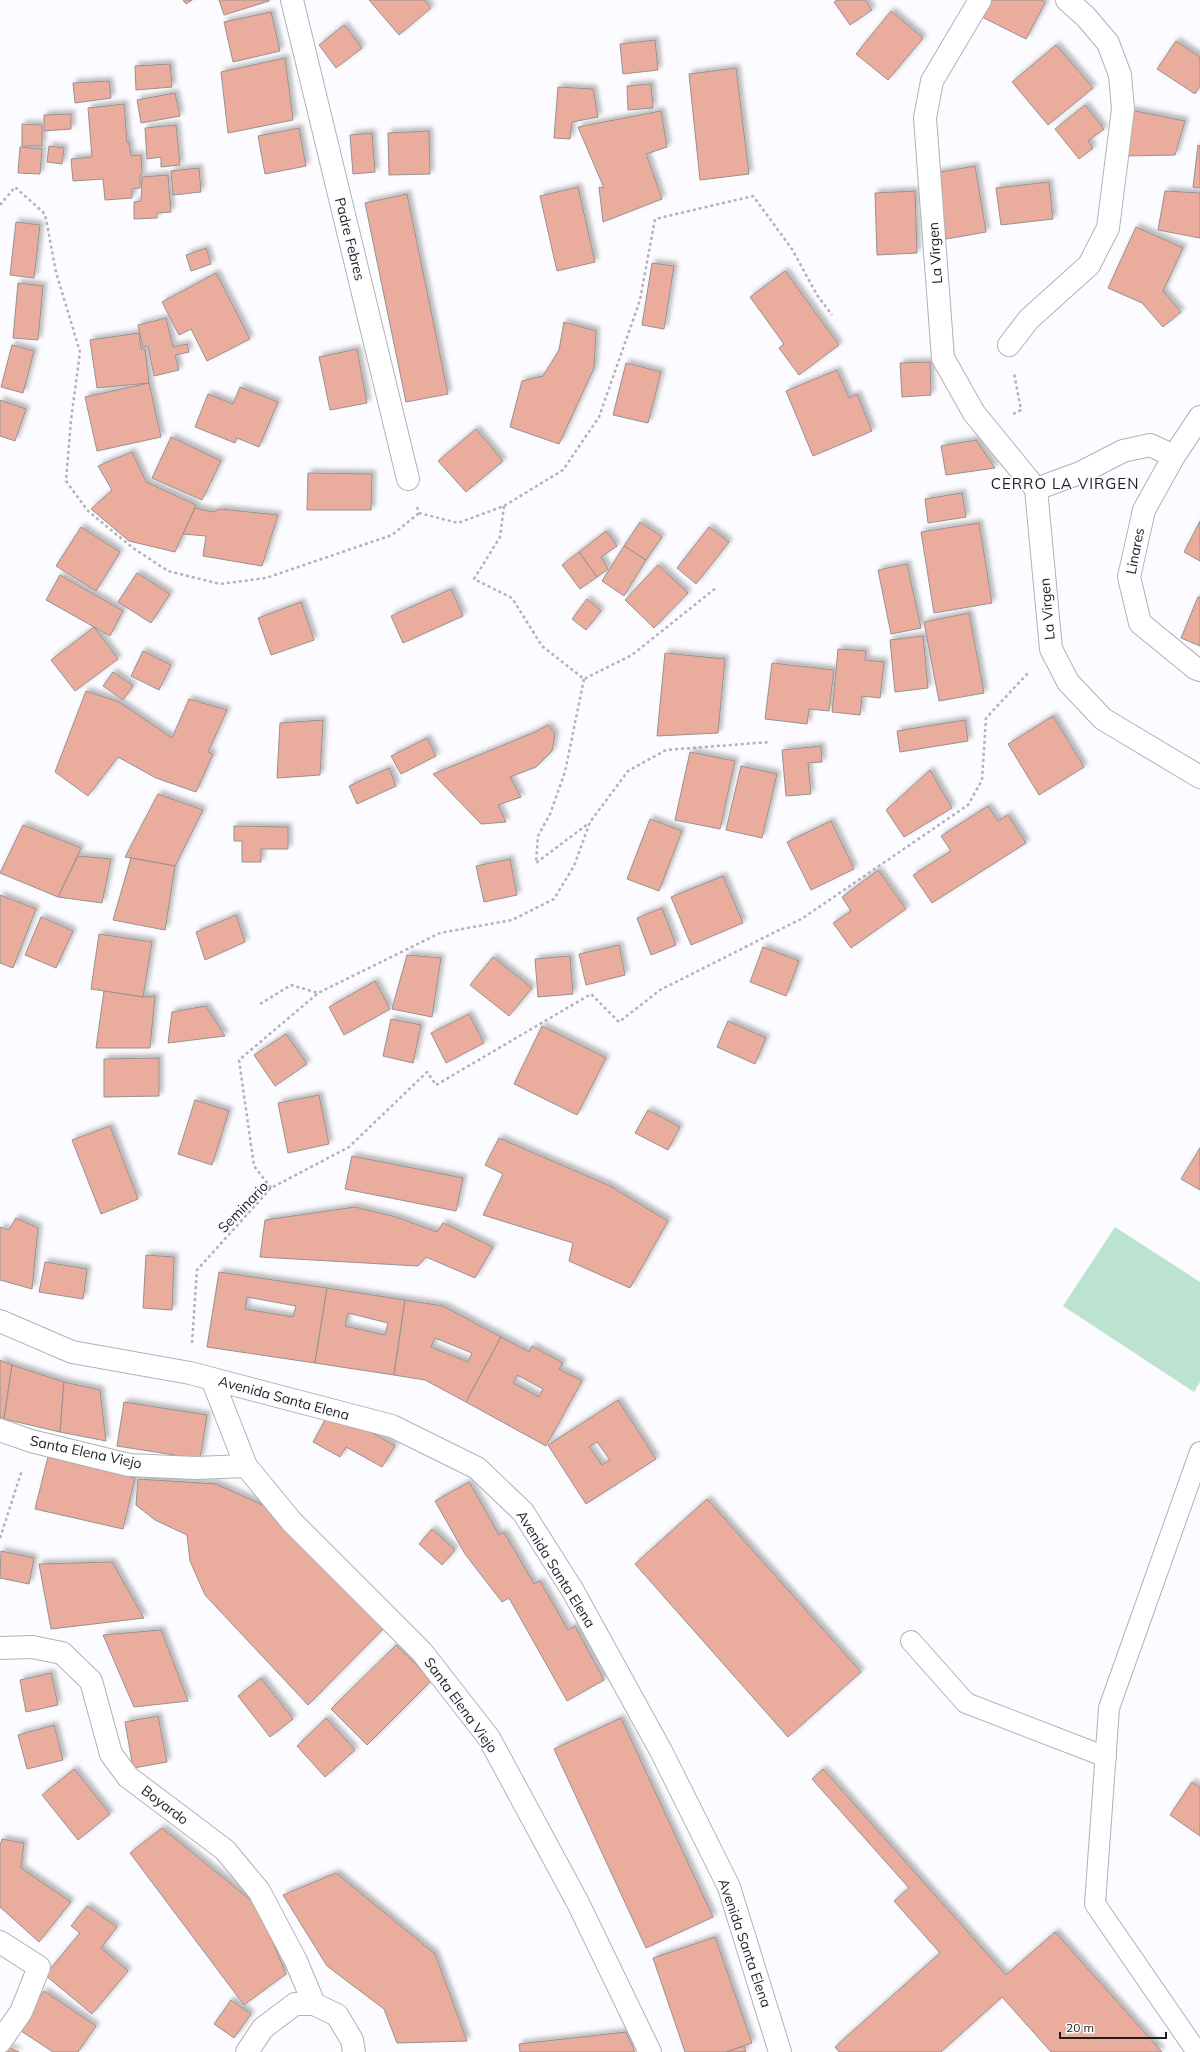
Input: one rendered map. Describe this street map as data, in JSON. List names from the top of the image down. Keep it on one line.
{"streets":{"street":["Padre Febres","La Virgen","Linares","Avenida Santa Elena","Santa Elena Viejo","Boyardo"],"path":["Seminario"]},"crossings":[["La Virgen","Seminario"],["Seminario","Avenida Santa Elena"],["Avenida Santa Elena","Santa Elena Viejo"]],"districts":["CERRO LA VIRGEN"],"scale_bar":"20 m"}
